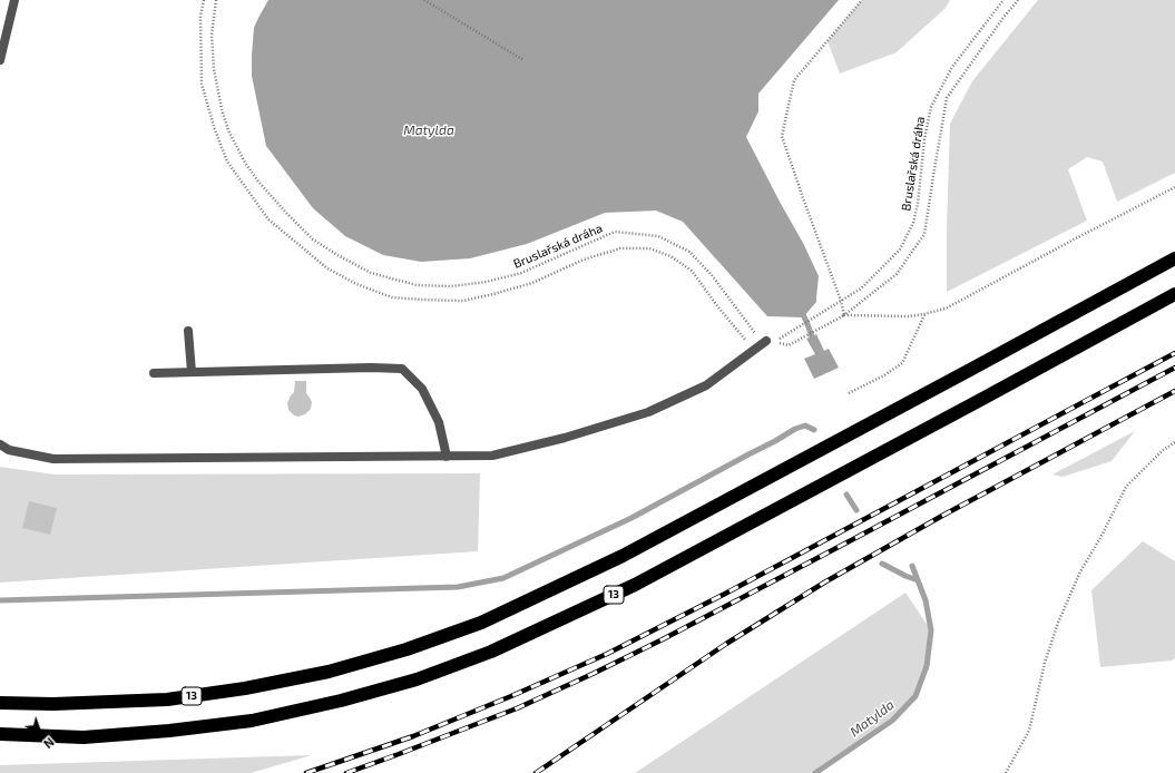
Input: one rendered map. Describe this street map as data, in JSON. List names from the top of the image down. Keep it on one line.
{"streets":{"highway":["13"],"path":["Bruslařská dráha"]},"water":["Matylda"],"north":"bottom right"}
